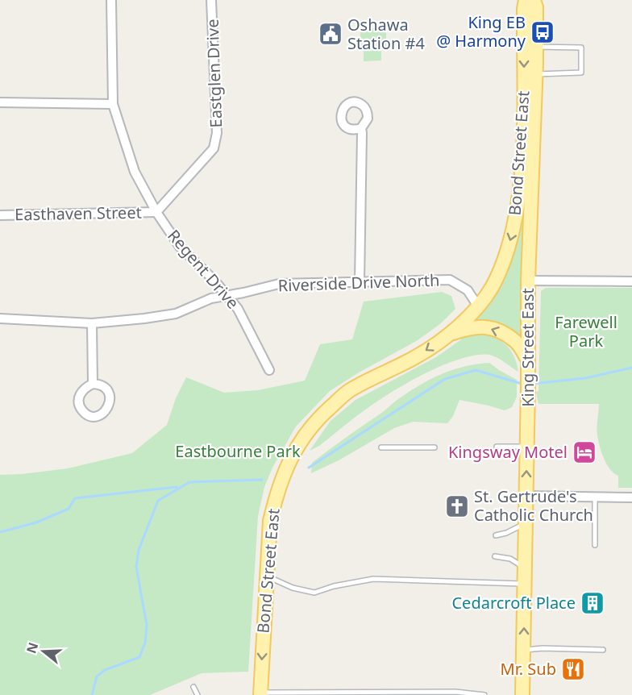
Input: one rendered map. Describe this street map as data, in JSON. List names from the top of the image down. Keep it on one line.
{"streets":{"main road":["Bond Street East","King Street East"],"street":["Eastglen Drive","Easthaven Street","Regent Drive","Riverside Drive North"]},"crossings":[["Eastglen Drive","Easthaven Street"],["Eastglen Drive","Regent Drive"],["Bond Street East","Riverside Drive North"],["Easthaven Street","Regent Drive"],["Regent Drive","Riverside Drive North"]],"one_way":["Bond Street East"],"parks":["Farewell Park","Eastbourne Park"],"places":{"bus stop":["King EB @ Harmony"],"public building":["Oshawa Station #4"],"hotel":["Kingsway Motel"],"church":["St. Gertrude's Catholic Church"],"building":["Cedarcroft Place"],"restaurant":["Mr. Sub"]},"north":"left"}
